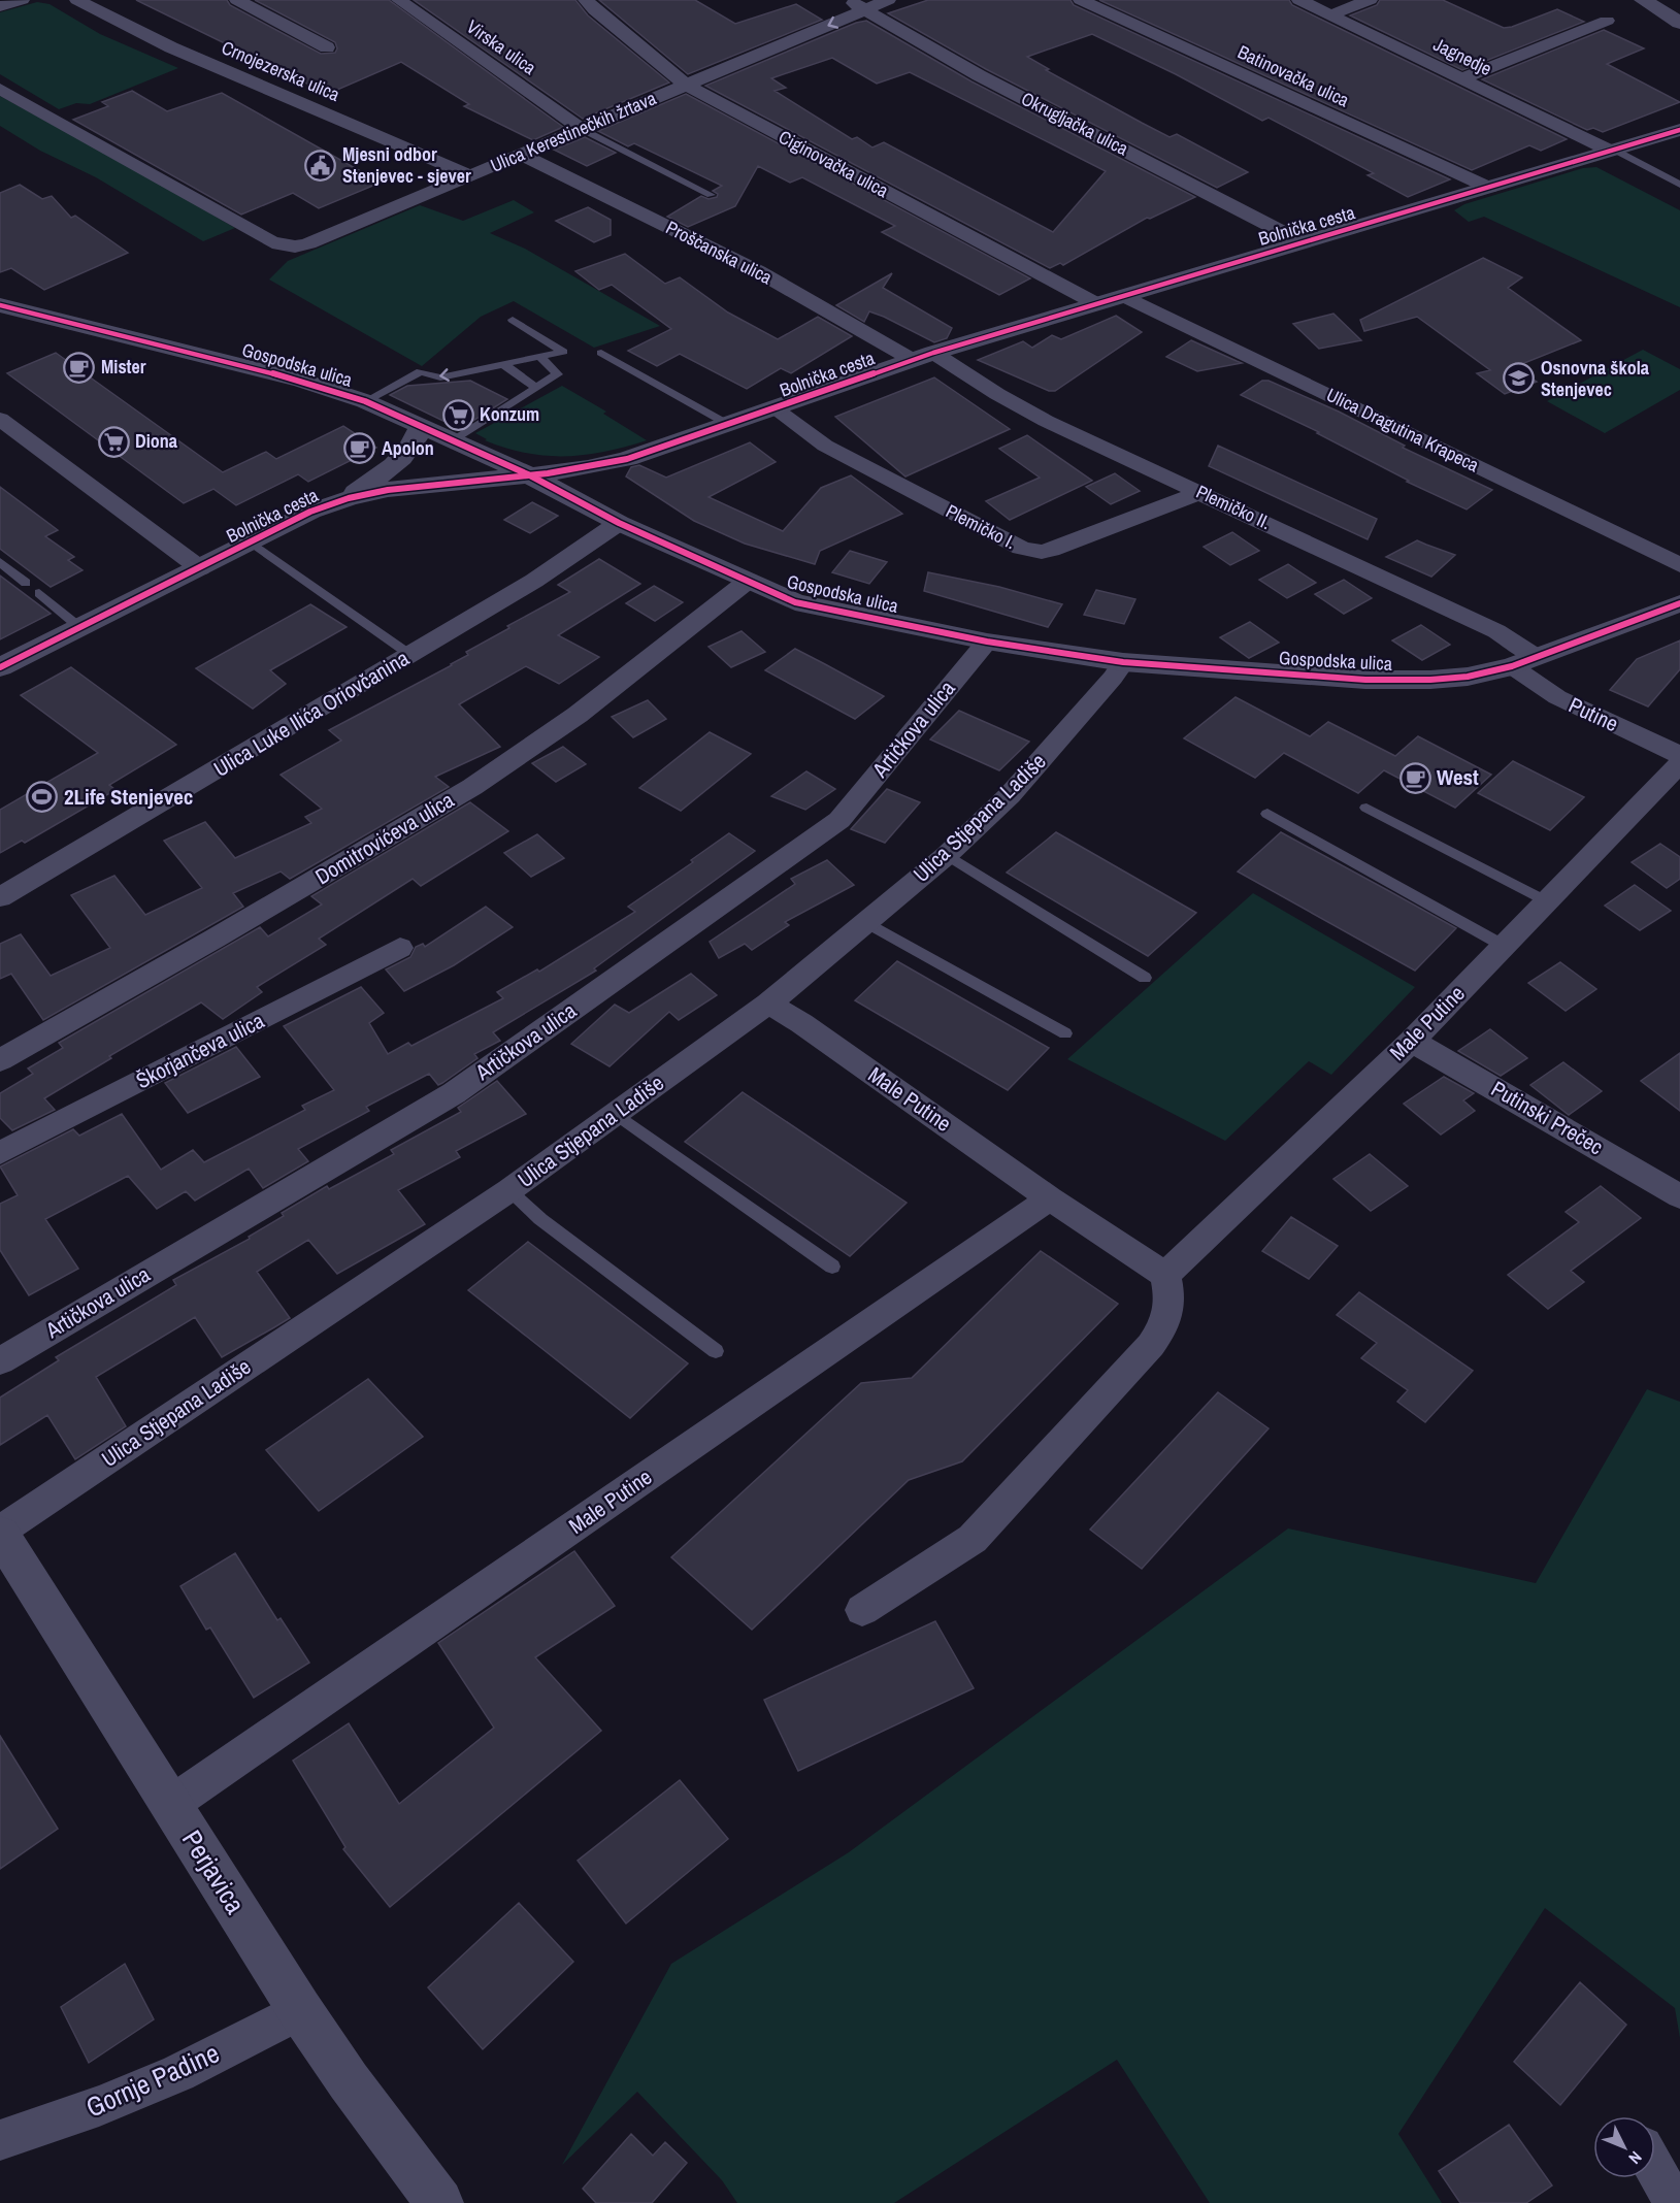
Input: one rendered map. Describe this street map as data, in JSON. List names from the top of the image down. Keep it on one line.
{"streets":{"street":["Virska ulica","Jagnedje","Crnojezerska ulica","Batinovačka ulica","Okrugljačka ulica","Ulica Kerestinečkih žrtava","Ciginovačka ulica","Bolnička cesta","Proščanska ulica","Gospodska ulica","Ulica Dragutina Krapeca","Plemičko II.","Plemičko I.","Ulica Luke Ilića Oriovčanina","Putine","Artičkova ulica","Ulica Stjepana Ladiše","Domitrovićeva ulica","Male Putine","Škorjančeva ulica","Putinski Prečec","Perjavica","Gornje Padine"]},"crossings":[["Virska ulica","Ulica Kerestinečkih žrtava"],["Jagnedje","Bolnička cesta"],["Crnojezerska ulica","Ulica Kerestinečkih žrtava"],["Batinovačka ulica","Bolnička cesta"],["Okrugljačka ulica","Ulica Kerestinečkih žrtava"],["Okrugljačka ulica","Bolnička cesta"],["Ulica Kerestinečkih žrtava","Ciginovačka ulica"],["Ulica Kerestinečkih žrtava","Proščanska ulica"],["Ciginovačka ulica","Bolnička cesta"],["Bolnička cesta","Proščanska ulica"],["Bolnička cesta","Gospodska ulica"],["Bolnička cesta","Ulica Dragutina Krapeca"],["Bolnička cesta","Plemičko II."],["Bolnička cesta","Plemičko I."],["Proščanska ulica","Plemičko II."],["Gospodska ulica","Plemičko II."],["Gospodska ulica","Ulica Luke Ilića Oriovčanina"],["Gospodska ulica","Putine"],["Gospodska ulica","Artičkova ulica"],["Gospodska ulica","Ulica Stjepana Ladiše"],["Gospodska ulica","Domitrovićeva ulica"],["Plemičko II.","Plemičko I."],["Plemičko II.","Putine"],["Ulica Stjepana Ladiše","Male Putine"],["Ulica Stjepana Ladiše","Perjavica"],["Male Putine","Putinski Prečec"],["Male Putine","Perjavica"],["Perjavica","Gornje Padine"]],"places":{"public building":["Mjesni odbor Stenjevec - sjever"],"cafe":["Mister","Apolon","West"],"school or university":["Osnovna škola Stenjevec"],"supermarket":["Konzum","Diona"],"sports":["2Life Stenjevec"]},"north":"bottom right"}
